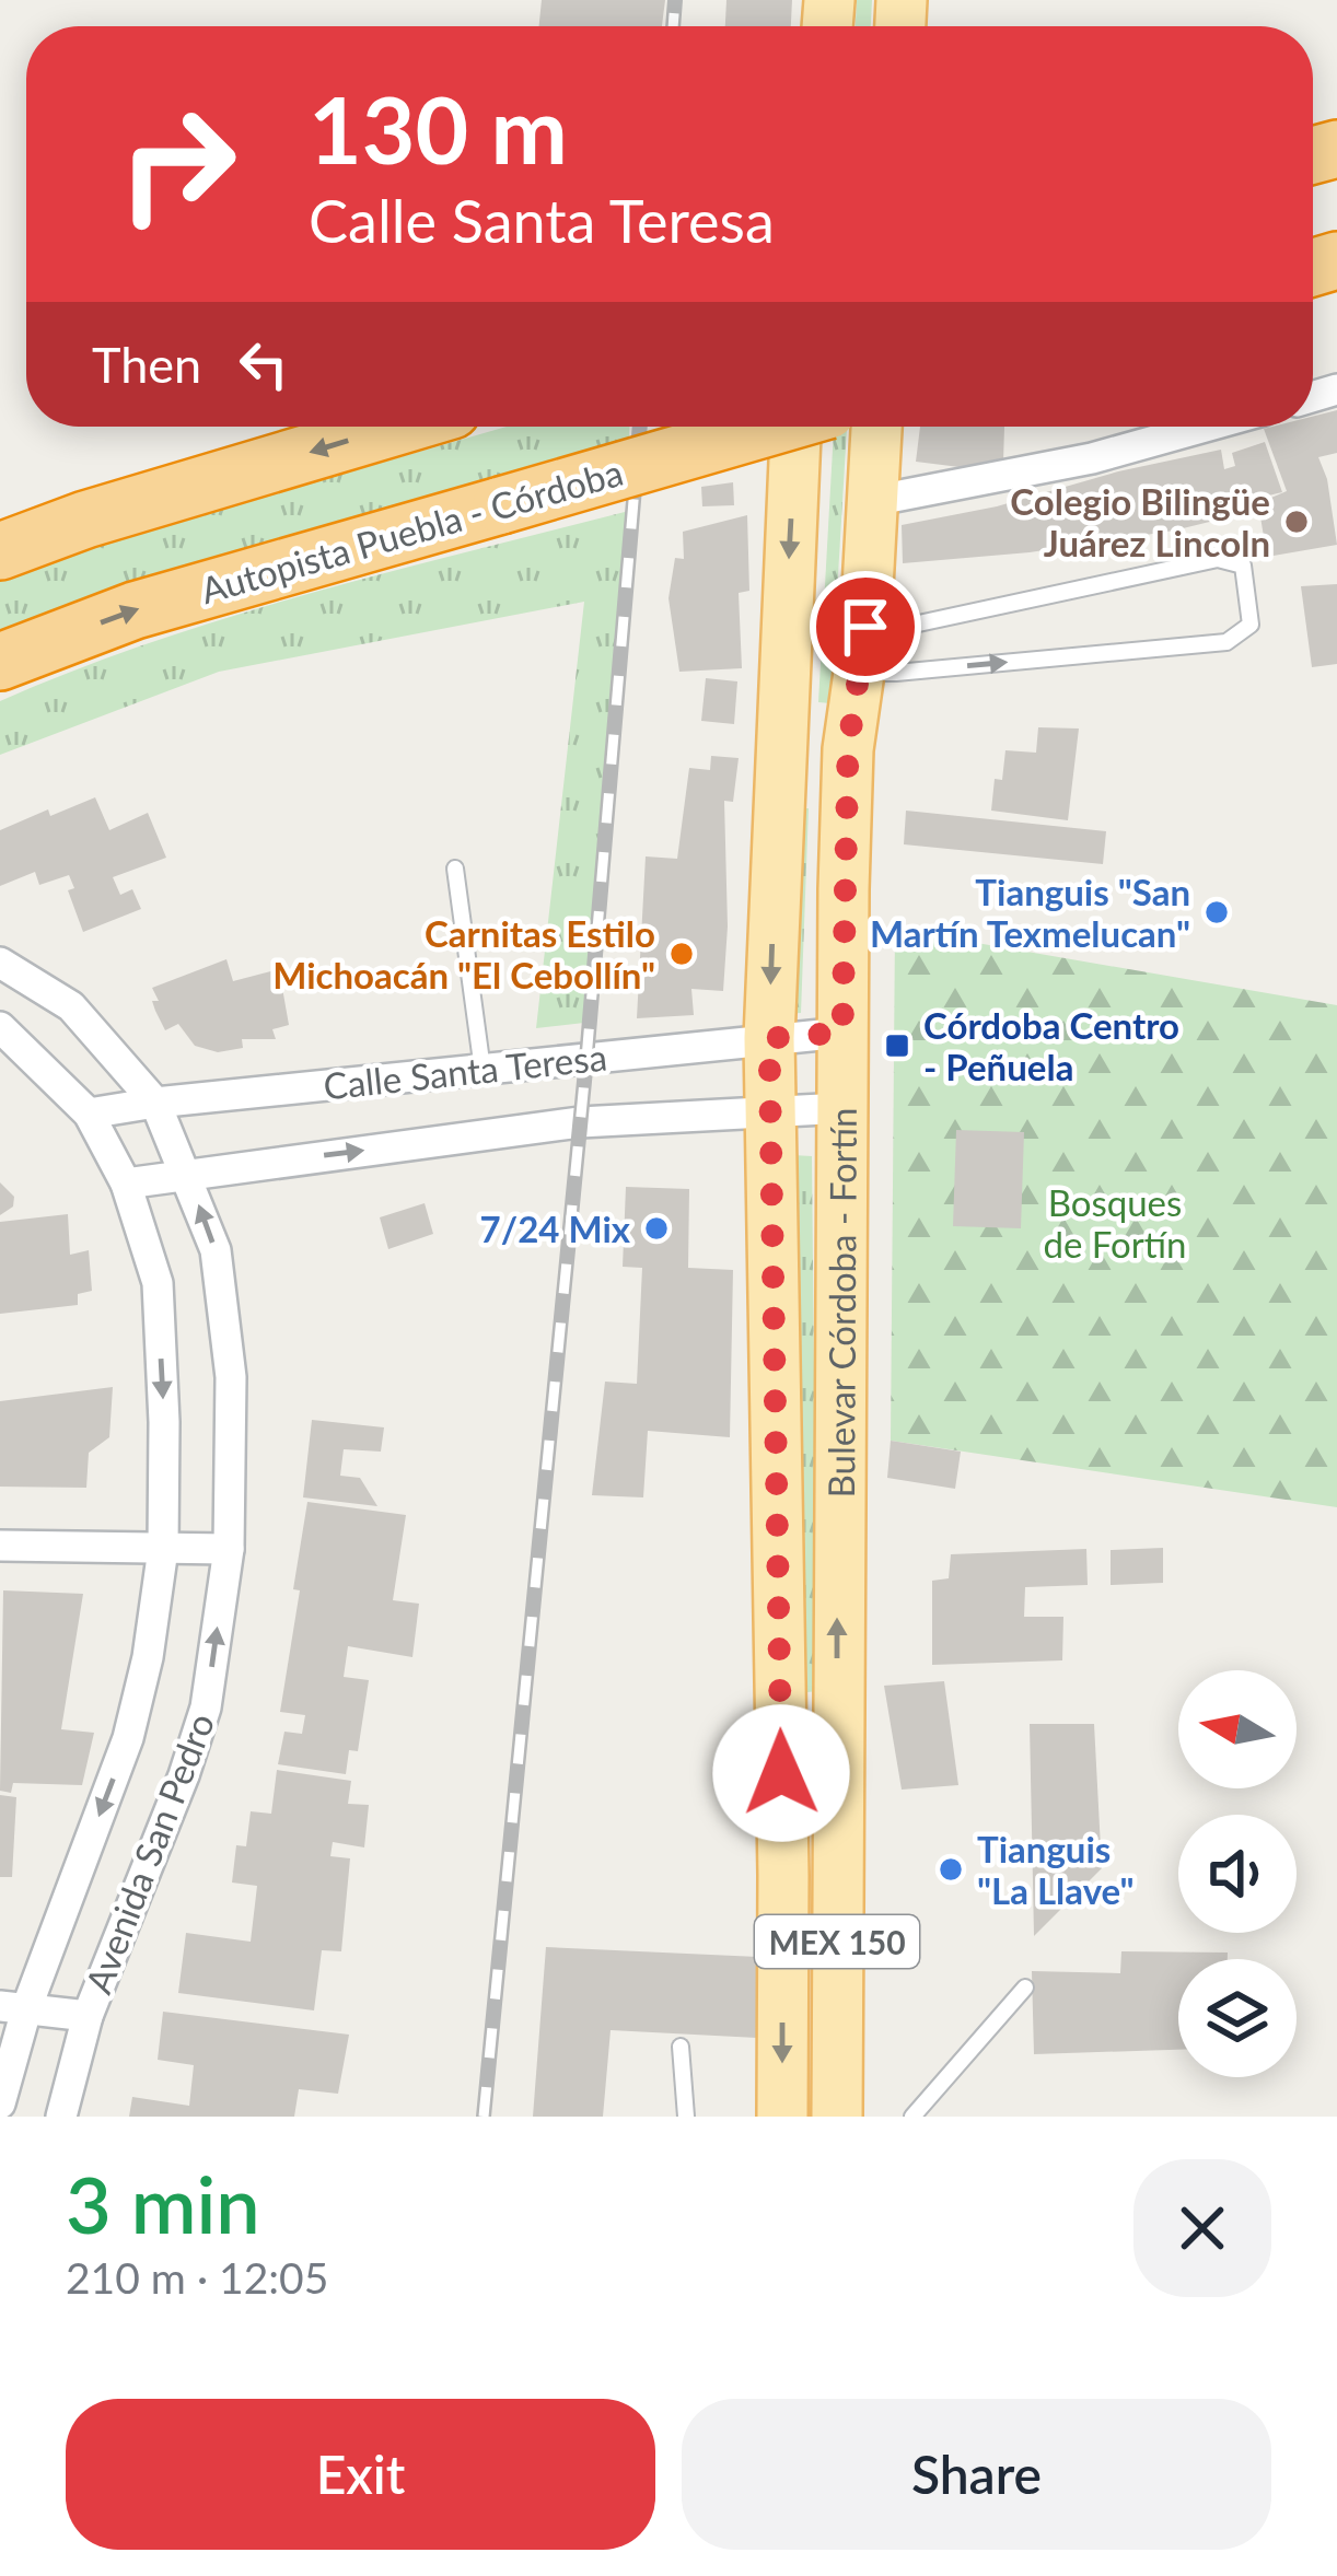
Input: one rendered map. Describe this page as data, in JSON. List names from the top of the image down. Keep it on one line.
{"streets":{"highway":["Autopista Puebla - Córdoba"],"main road":["Bulevar Córdoba - Fortín","MEX 150"],"street":["Calle Santa Teresa","Avenida San Pedro"]},"crossings":[["Calle Santa Teresa","Bulevar Córdoba - Fortín"],["Calle Santa Teresa","Avenida San Pedro"]],"parks":["Bosques de Fortín"],"places":{"other":["Colegio Bilingüe Juárez Lincoln","Tianguis \"San Martín Texmelucan\"","Carnitas Estilo Michoacán \"El Cebollín\"","7/24 Mix","Tianguis \"La Llave\""],"transit":["Córdoba Centro - Peñuela"]},"north":"left","page":{"turn":["130 m","Calle Santa Teresa"],"then":"Then","heading":["3 min","210 m · 12:05"],"buttons":["Exit","Share"]}}
